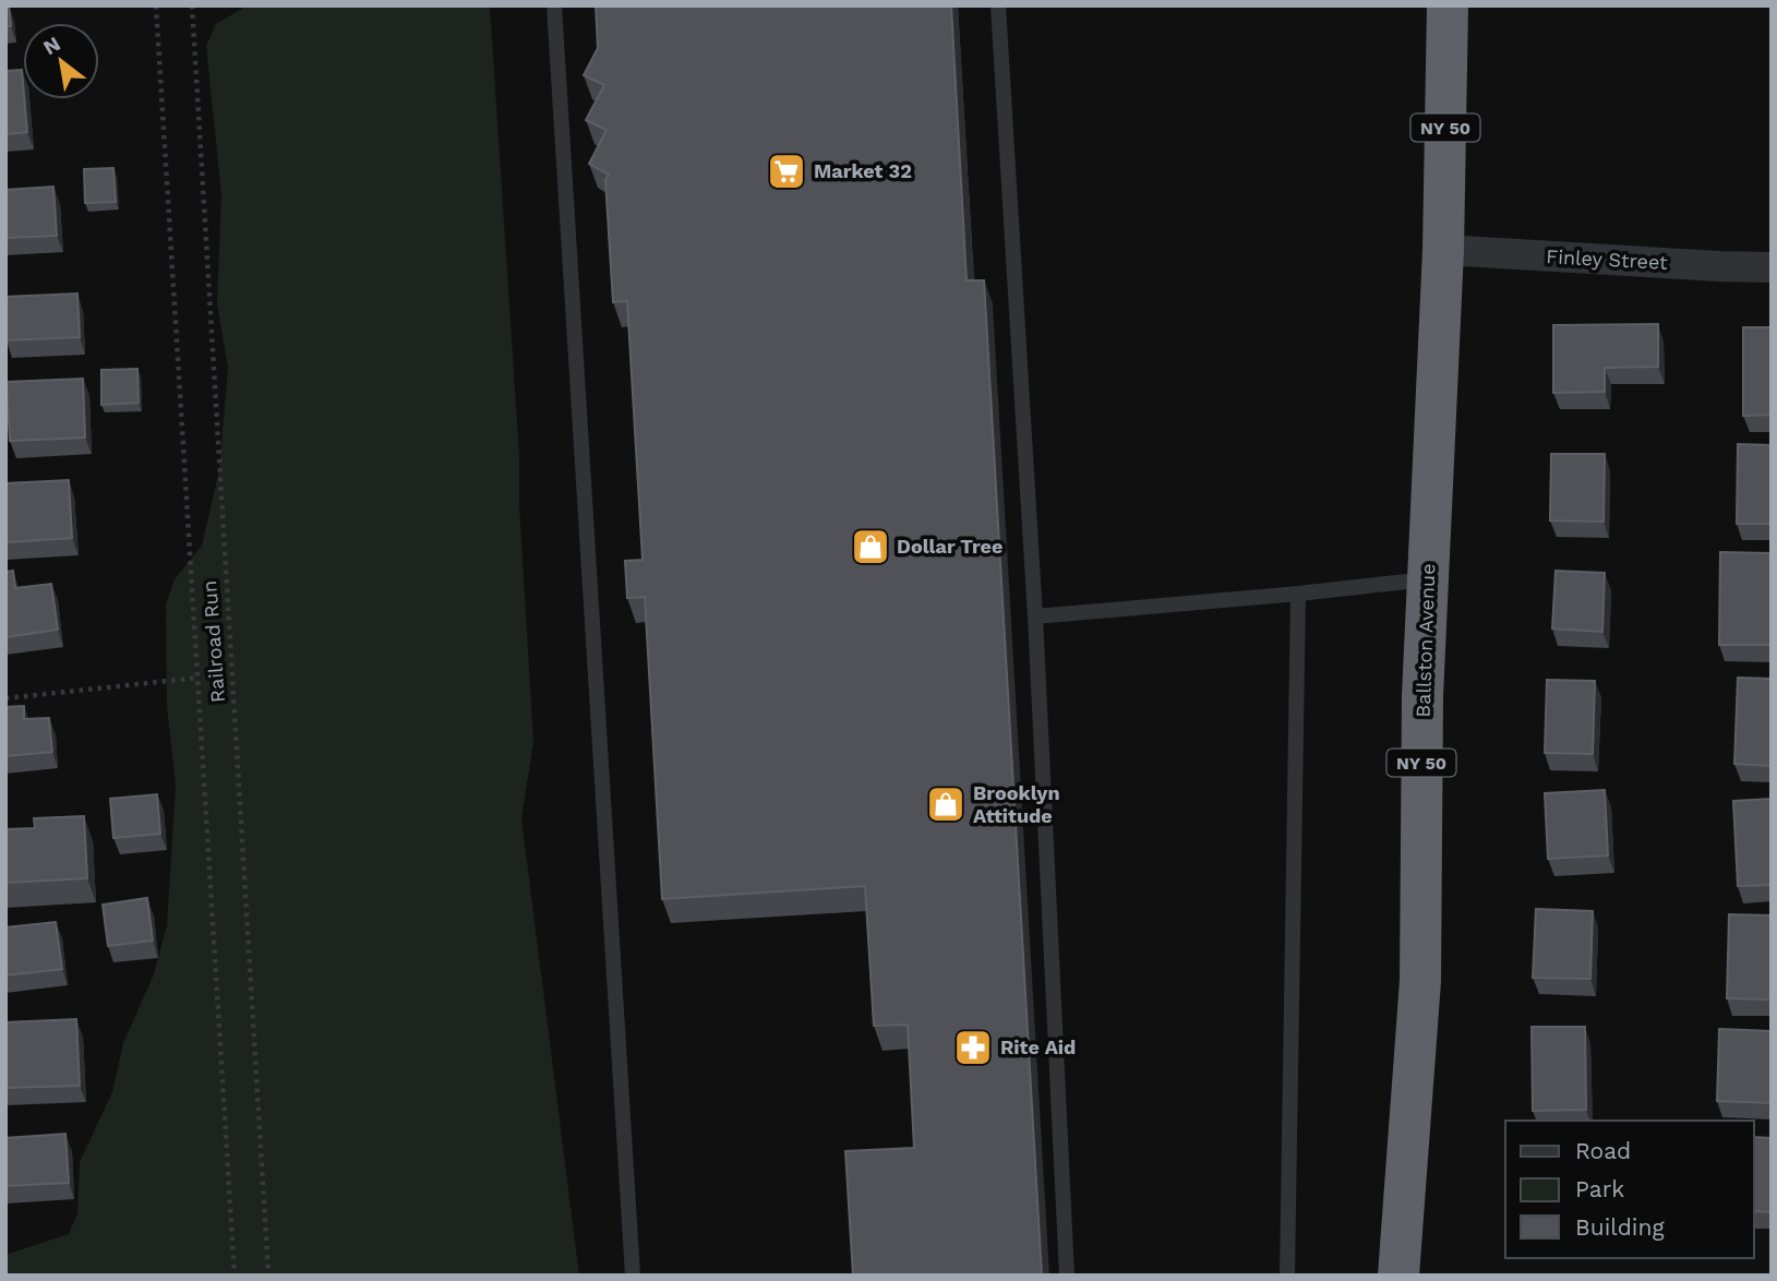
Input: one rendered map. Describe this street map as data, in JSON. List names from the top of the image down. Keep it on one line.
{"streets":{"highway":["NY 50","Ballston Avenue"],"street":["Finley Street"],"path":["Railroad Run"]},"crossings":[["Finley Street","Ballston Avenue"]],"places":{"supermarket":["Market 32"],"shop":["Dollar Tree","Brooklyn Attitude"],"pharmacy":["Rite Aid"]},"legend":["Road","Park","Building"],"north":"top left"}
